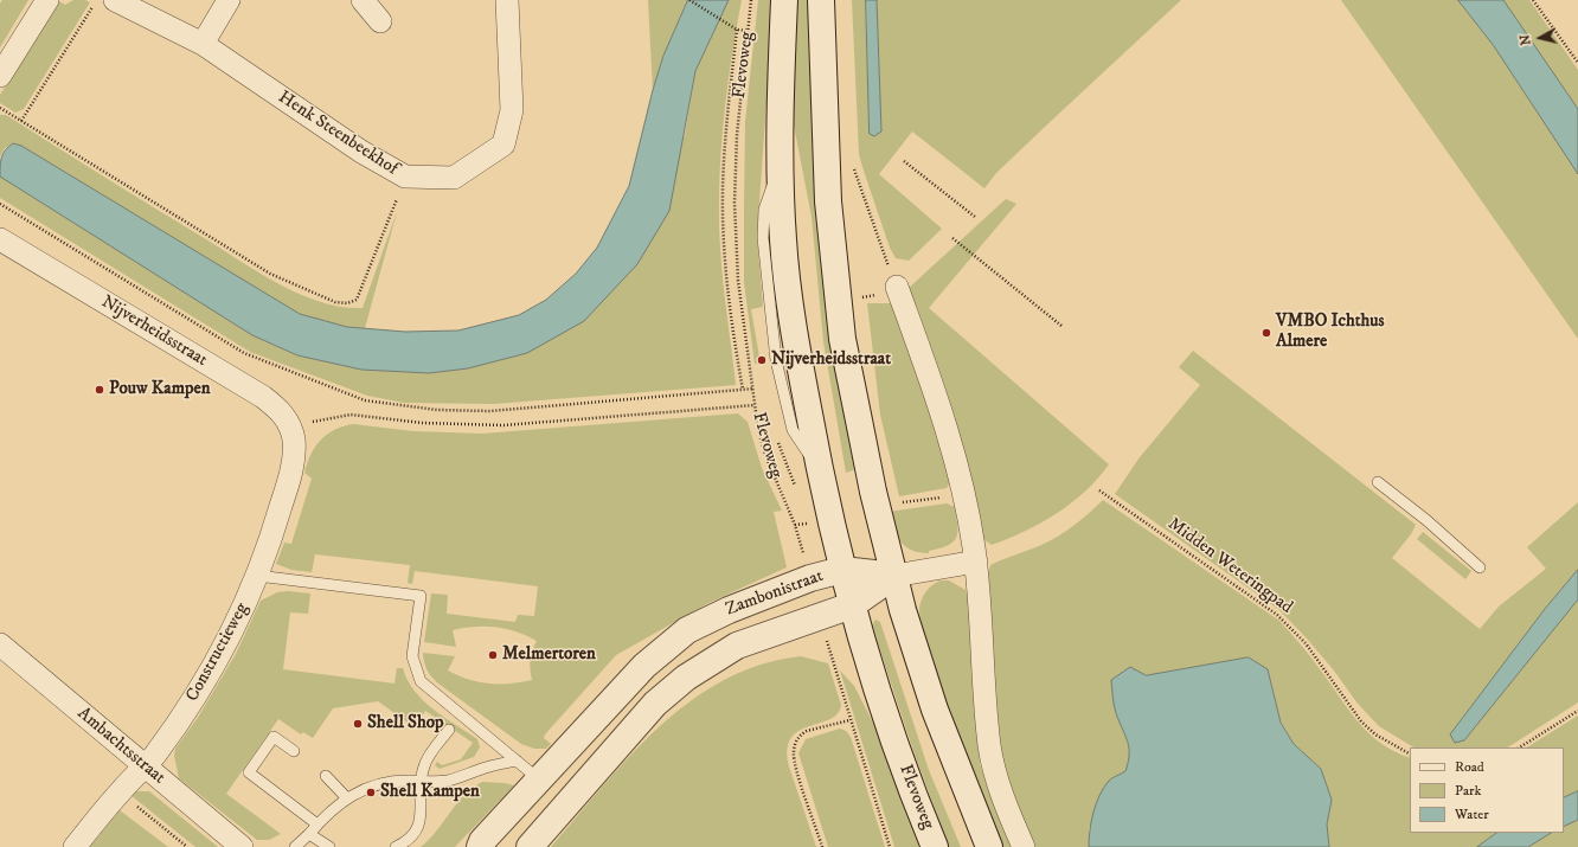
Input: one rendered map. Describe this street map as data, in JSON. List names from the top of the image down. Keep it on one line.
{"streets":{"main road":["Flevoweg","Zambonistraat"],"street":["Henk Steenbeekhof","Nijverheidsstraat","Constructieweg","Ambachtsstraat"],"path":["Midden Weteringpad"]},"crossings":[["Flevoweg","Zambonistraat"],["Nijverheidsstraat","Constructieweg"],["Constructieweg","Ambachtsstraat"]],"places":["VMBO Ichthus Almere","Nijverheidsstraat","Pouw Kampen","Melmertoren","Shell Shop","Shell Kampen"],"legend":["Road","Park","Water"],"north":"left"}
